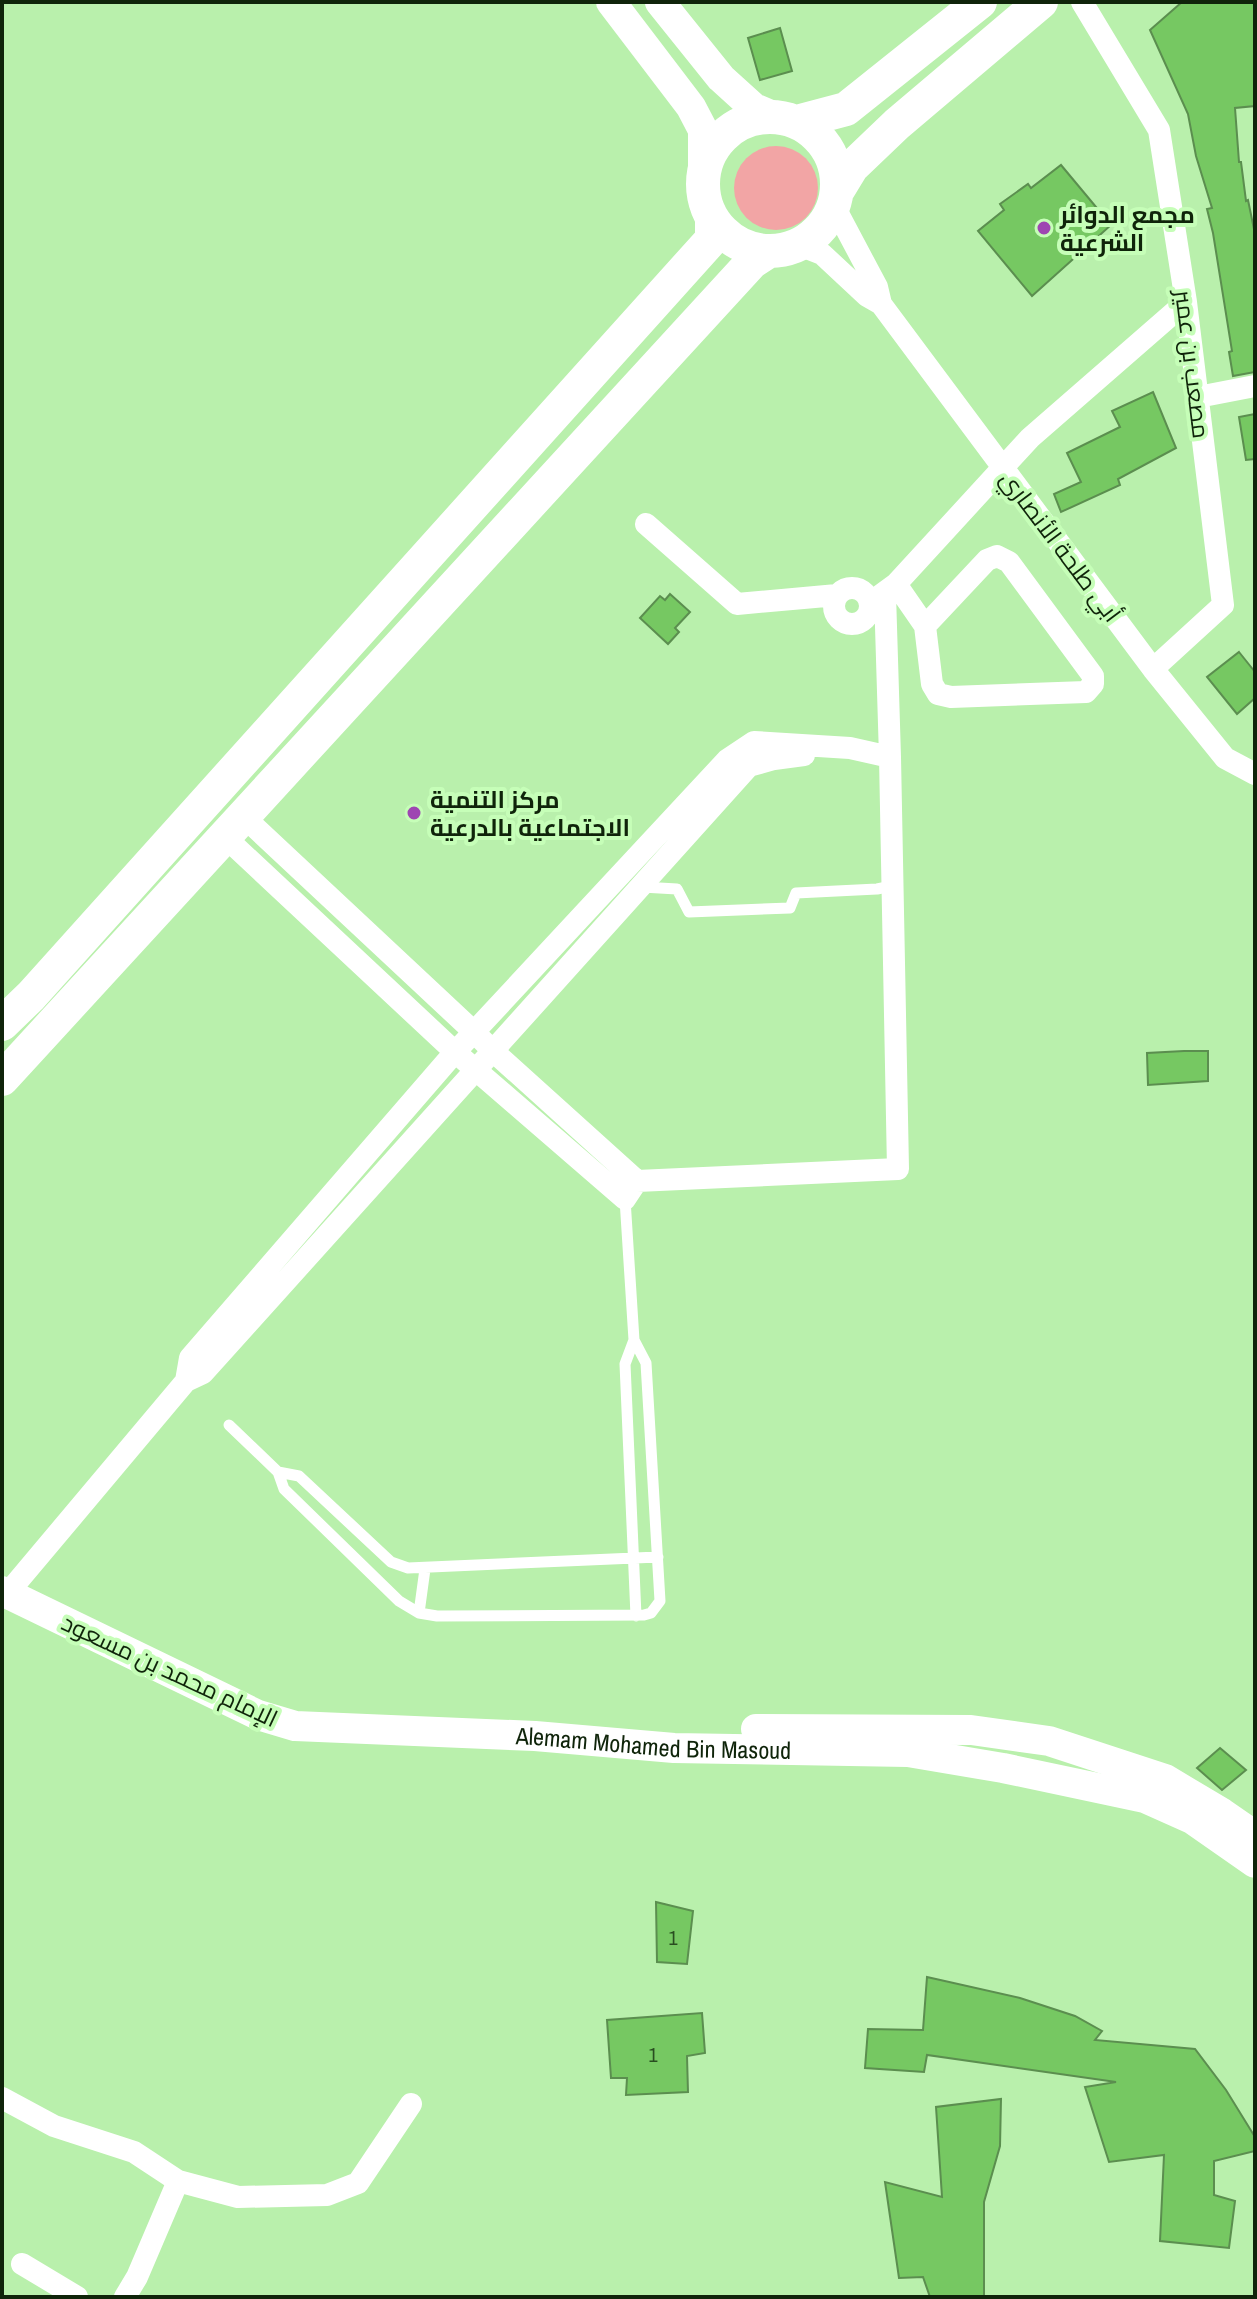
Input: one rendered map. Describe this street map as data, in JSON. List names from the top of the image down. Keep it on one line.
{"streets":{"street":["مصعب بن عمير","أبي طلحة الأنصاري","الإمام محمد بن مسعود","Alemam Mohamed Bin Masoud"]},"crossings":[["مصعب بن عمير","أبي طلحة الأنصاري"],["الإمام محمد بن مسعود","Alemam Mohamed Bin Masoud"]],"places":["مجمع الدوائر الشرعية","مركز التنمية الاجتماعية بالدرعية"],"house_numbers":["1","1"]}
